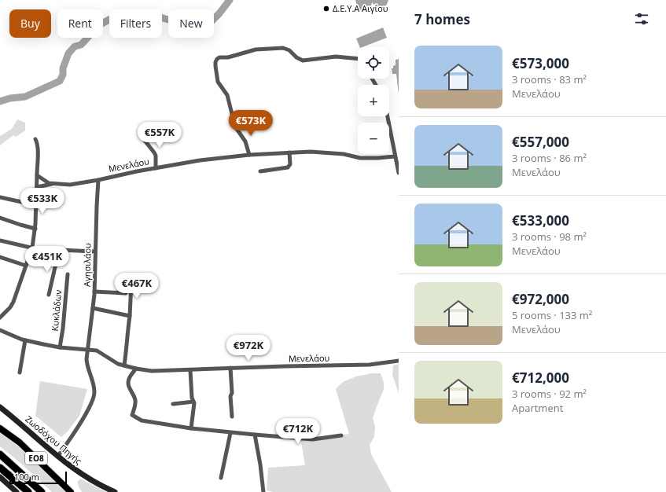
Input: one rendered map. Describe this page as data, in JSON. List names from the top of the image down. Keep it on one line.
{"streets":{"main road":["Ζωοδόχου Πηγής","ΕΟ8"],"street":["Μενελάου","Αγησιλάου","Κυκλάδων"]},"crossings":[["Μενελάου","Αγησιλάου"],["Μενελάου","Κυκλάδων"],["Αγησιλάου","Ζωοδόχου Πηγής"]],"places":["Δ.Ε.Υ.Α Αιγίου"],"scale_bar":"100 m","page":{"heading":"7 homes","chip":["Buy","Rent","Filters","New"],"list":[{"name":"€573,000","note":"3 rooms · 83 m² · Μενελάου"},{"name":"€557,000","note":"3 rooms · 86 m² · Μενελάου"},{"name":"€533,000","note":"3 rooms · 98 m² · Μενελάου"},{"name":"€972,000","note":"5 rooms · 133 m² · Μενελάου"},{"name":"€712,000","note":"3 rooms · 92 m² · Apartment"}],"map_buttons":["+","−"],"price":["€573K","€557K","€533K","€451K","€467K","€972K","€712K"],"scale":"100 m"}}
